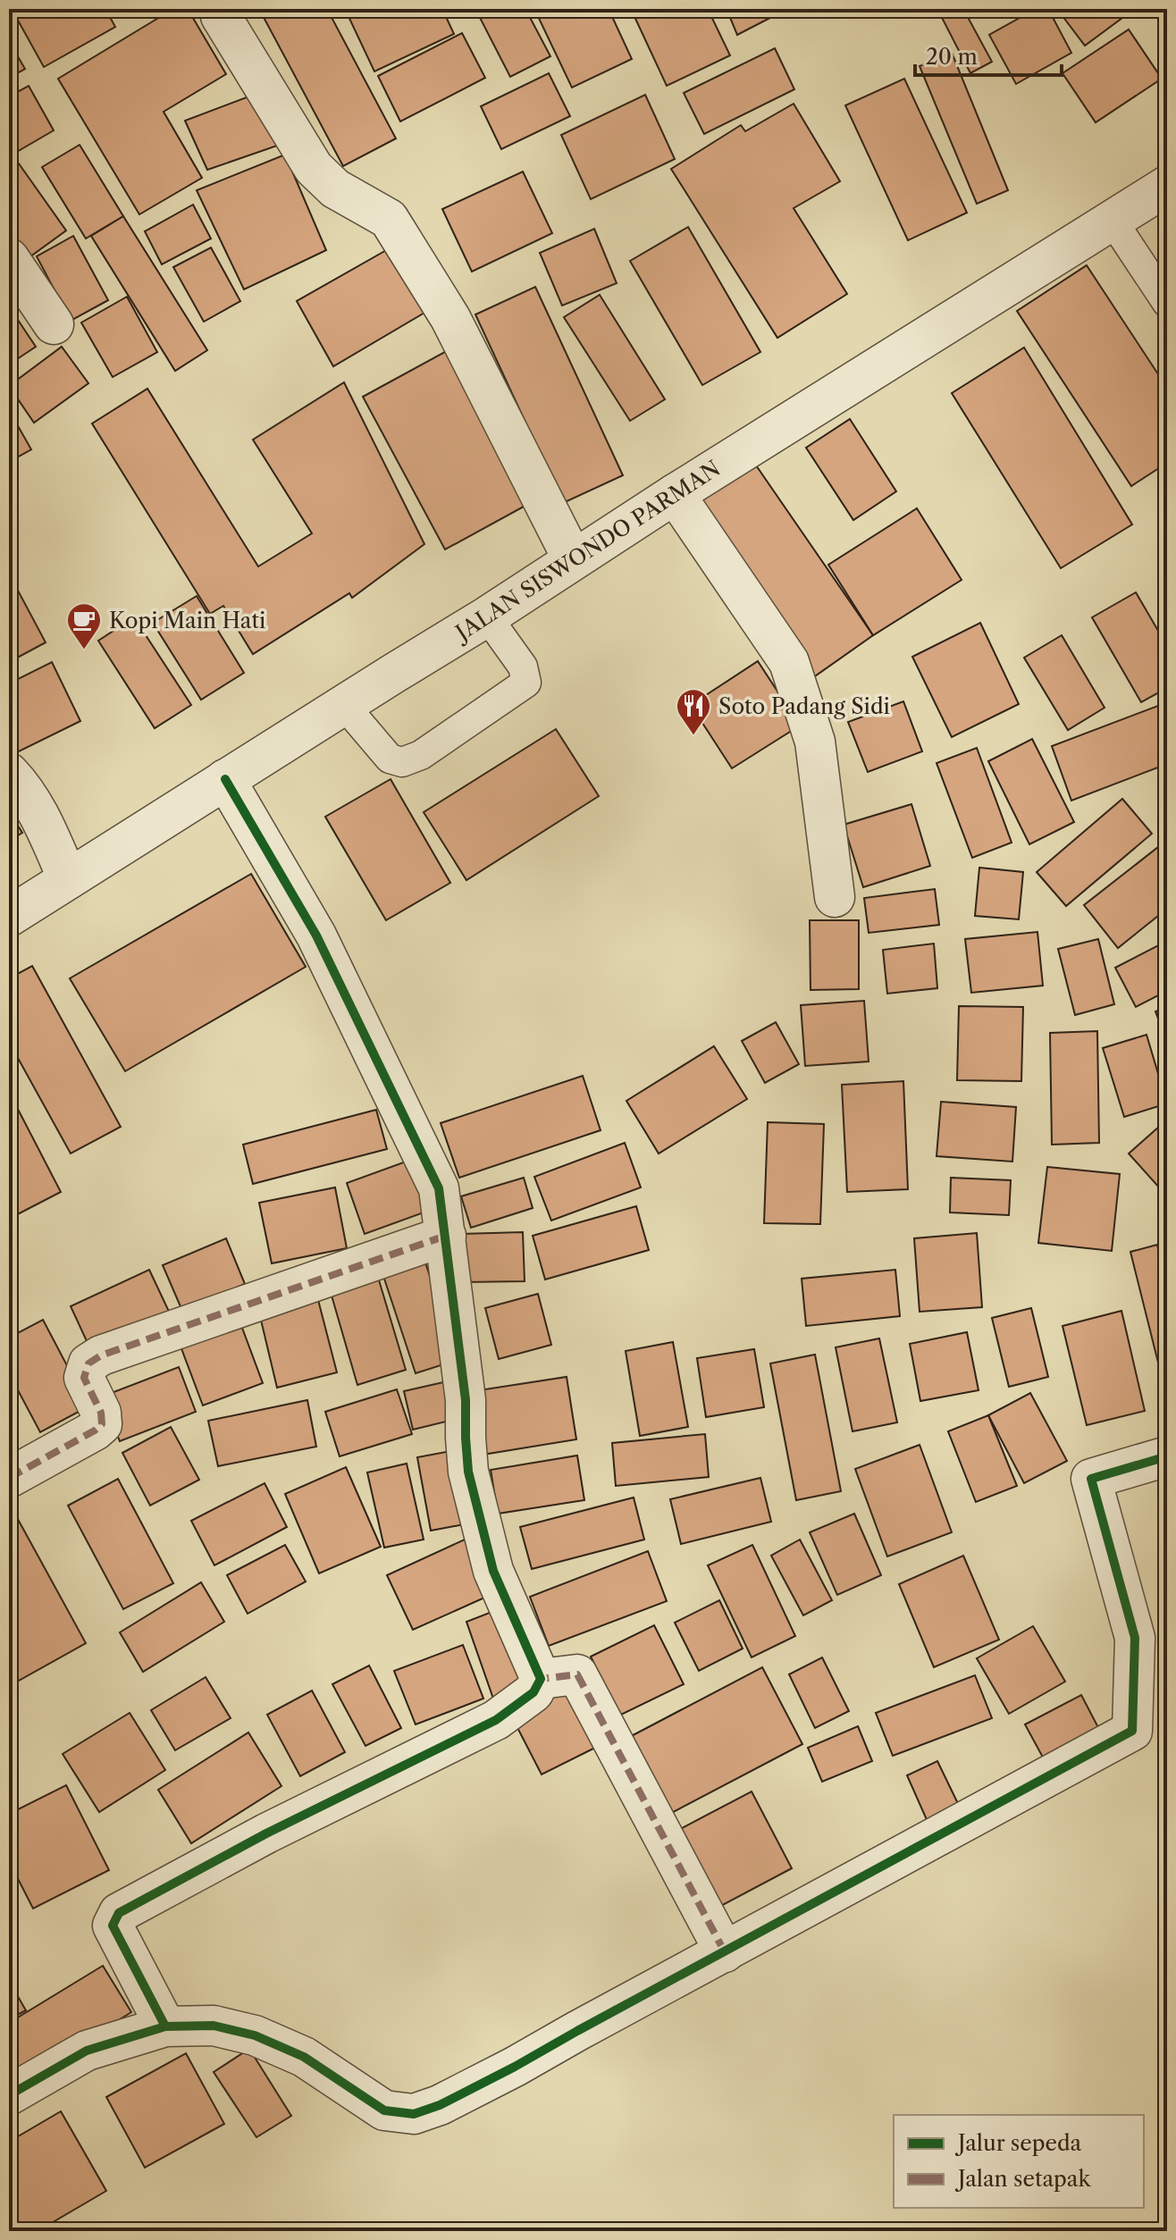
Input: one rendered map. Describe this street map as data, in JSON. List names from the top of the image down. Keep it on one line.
{"streets":{"street":["JALAN SISWONDO PARMAN"]},"places":{"cafe":["Kopi Main Hati"],"restaurant":["Soto Padang Sidi"]},"legend":["Jalur sepeda","Jalan setapak"],"scale_bar":"20 m"}
